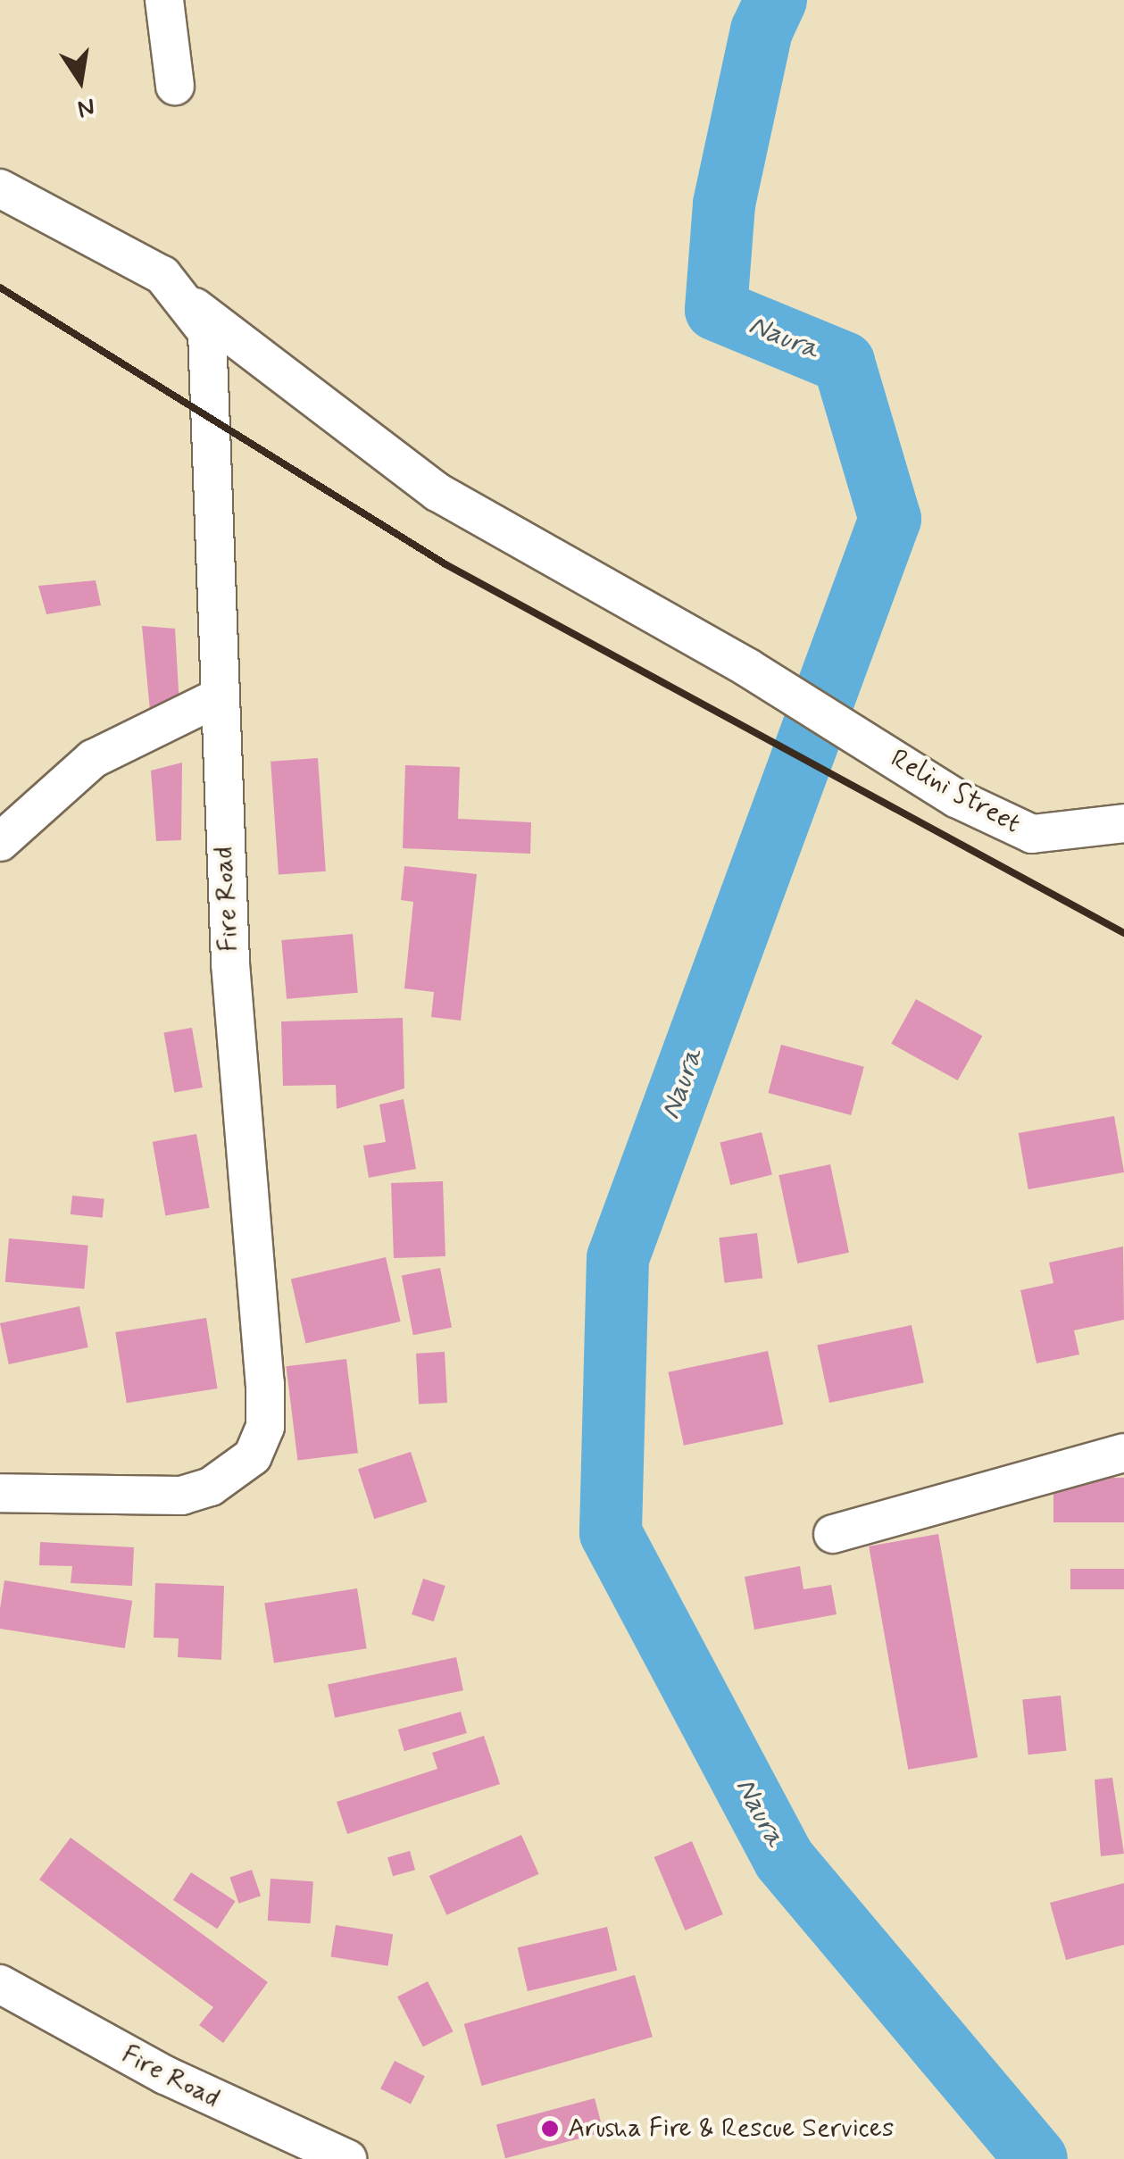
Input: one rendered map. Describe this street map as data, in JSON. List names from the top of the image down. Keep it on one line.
{"streets":{"street":["Relini Street","Fire Road"]},"crossings":[["Relini Street","Fire Road"]],"water":["Naura"],"places":["Arusha Fire & Rescue Services"],"north":"bottom"}
